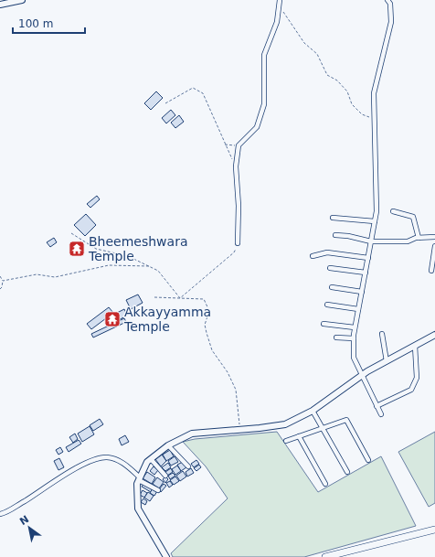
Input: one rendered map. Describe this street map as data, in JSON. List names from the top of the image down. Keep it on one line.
{"places":{"temple":["Bheemeshwara Temple","Akkayyamma Temple"]},"scale_bar":"100 m","north":"top left"}
